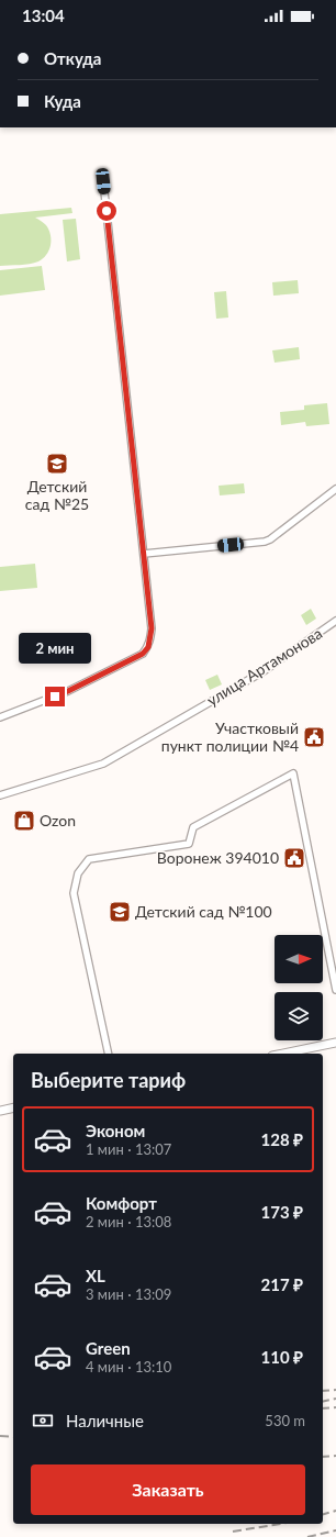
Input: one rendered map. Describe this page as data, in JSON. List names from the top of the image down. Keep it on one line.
{"streets":{"street":["улица Артамонова"]},"places":{"school or university":["Детский сад №25","Детский сад №100"],"public building":["Участковый пункт полиции №4","Воронеж 394010"],"shop":["Ozon"]},"north":"right","page":{"status":"13:04","banner":["Откуда","Куда"],"bubble":"2 мин","heading":"Выберите тариф","list":[{"name":"Эконом","note":"1 мин · 13:07","value":"128 ₽"},{"name":"Комфорт","note":"2 мин · 13:08","value":"173 ₽"},{"name":"XL","note":"3 мин · 13:09","value":"217 ₽"},{"name":"Green","note":"4 мин · 13:10","value":"110 ₽"}],"pay":["Наличные","530 m"],"buttons":"Заказать"}}
